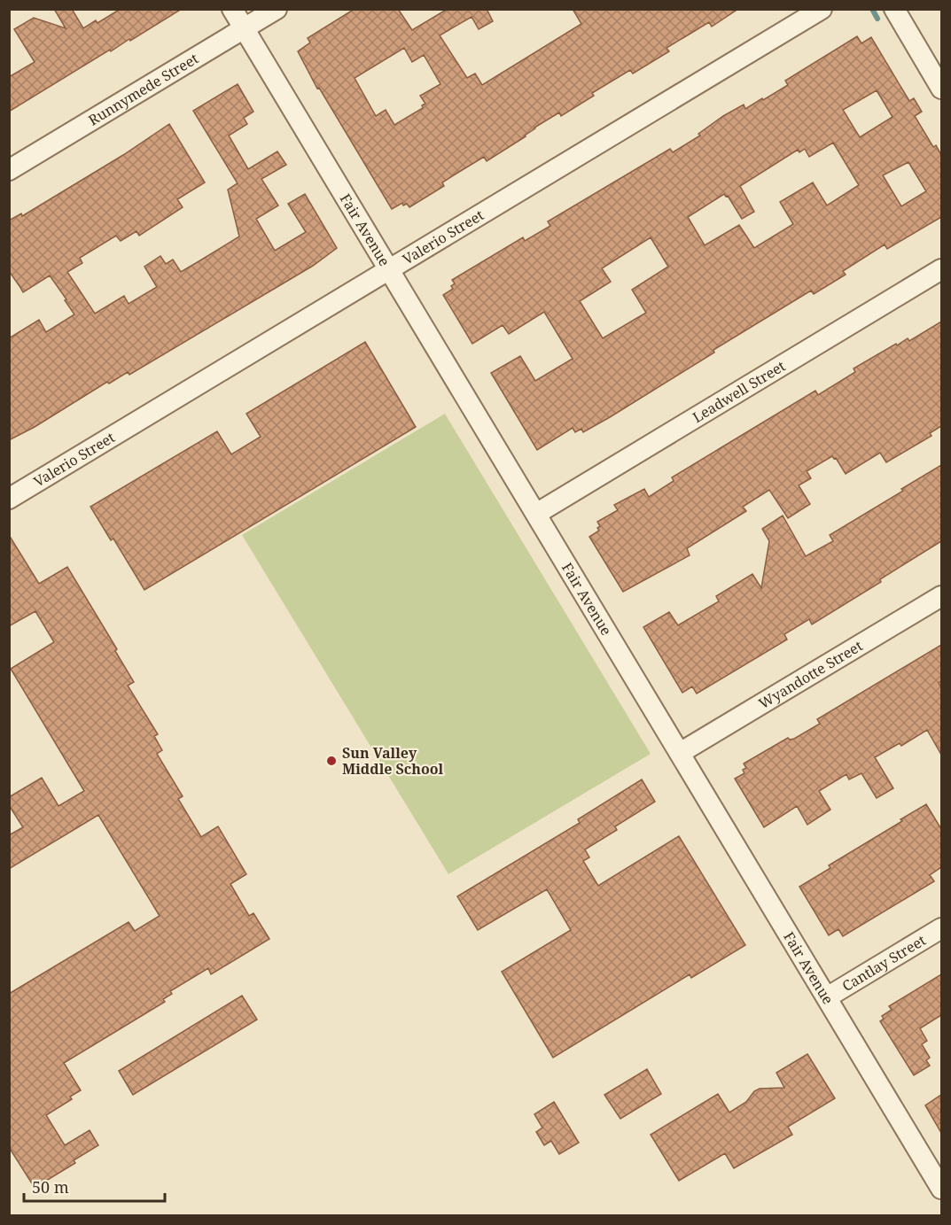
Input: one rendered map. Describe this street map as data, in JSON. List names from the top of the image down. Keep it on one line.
{"streets":{"street":["Runnymede Street","Fair Avenue","Valerio Street","Leadwell Street","Wyandotte Street","Cantlay Street"]},"crossings":[["Runnymede Street","Fair Avenue"],["Fair Avenue","Valerio Street"],["Fair Avenue","Leadwell Street"],["Fair Avenue","Wyandotte Street"],["Fair Avenue","Cantlay Street"]],"places":["Sun Valley Middle School"],"scale_bar":"50 m"}
